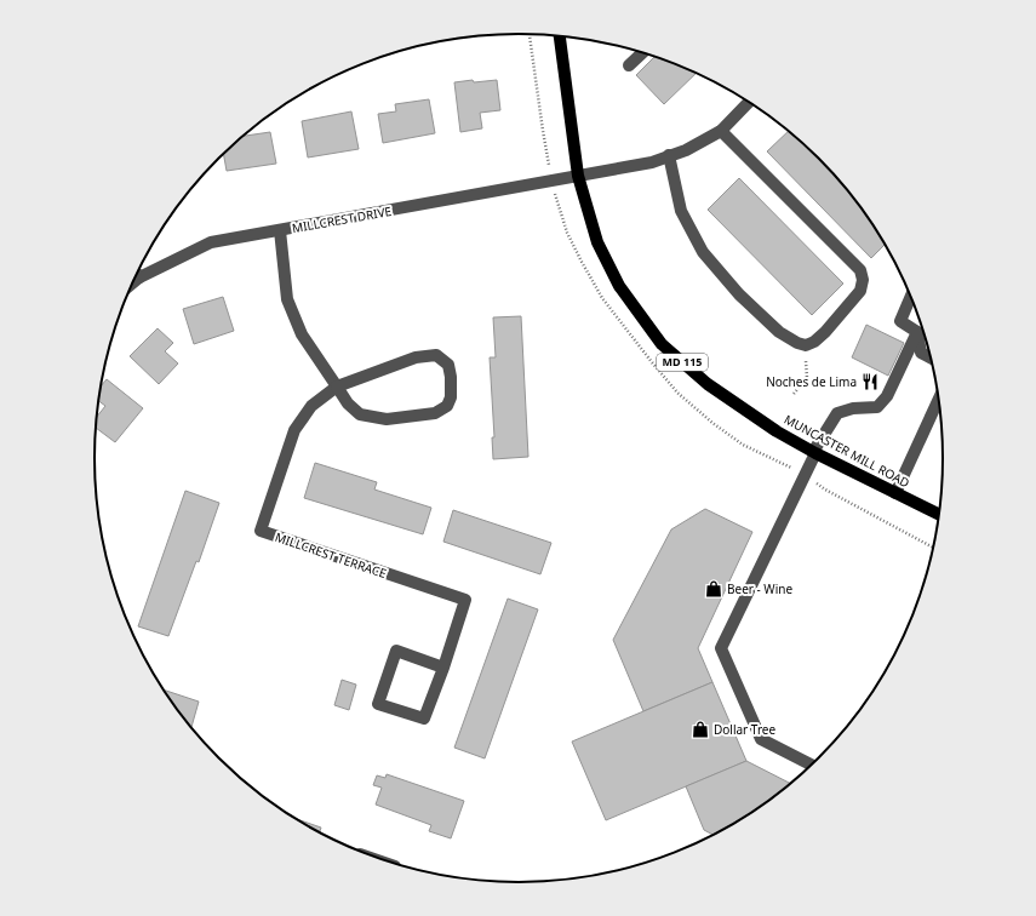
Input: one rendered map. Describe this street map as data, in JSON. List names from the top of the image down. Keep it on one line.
{"streets":{"main road":["MD 115","MUNCASTER MILL ROAD"],"street":["MILLCREST DRIVE","MILLCREST TERRACE"]},"crossings":[["MILLCREST DRIVE","MUNCASTER MILL ROAD"],["MILLCREST DRIVE","MILLCREST TERRACE"]],"places":{"restaurant":["Noches de Lima"],"shop":["Beer - Wine","Dollar Tree"]}}
